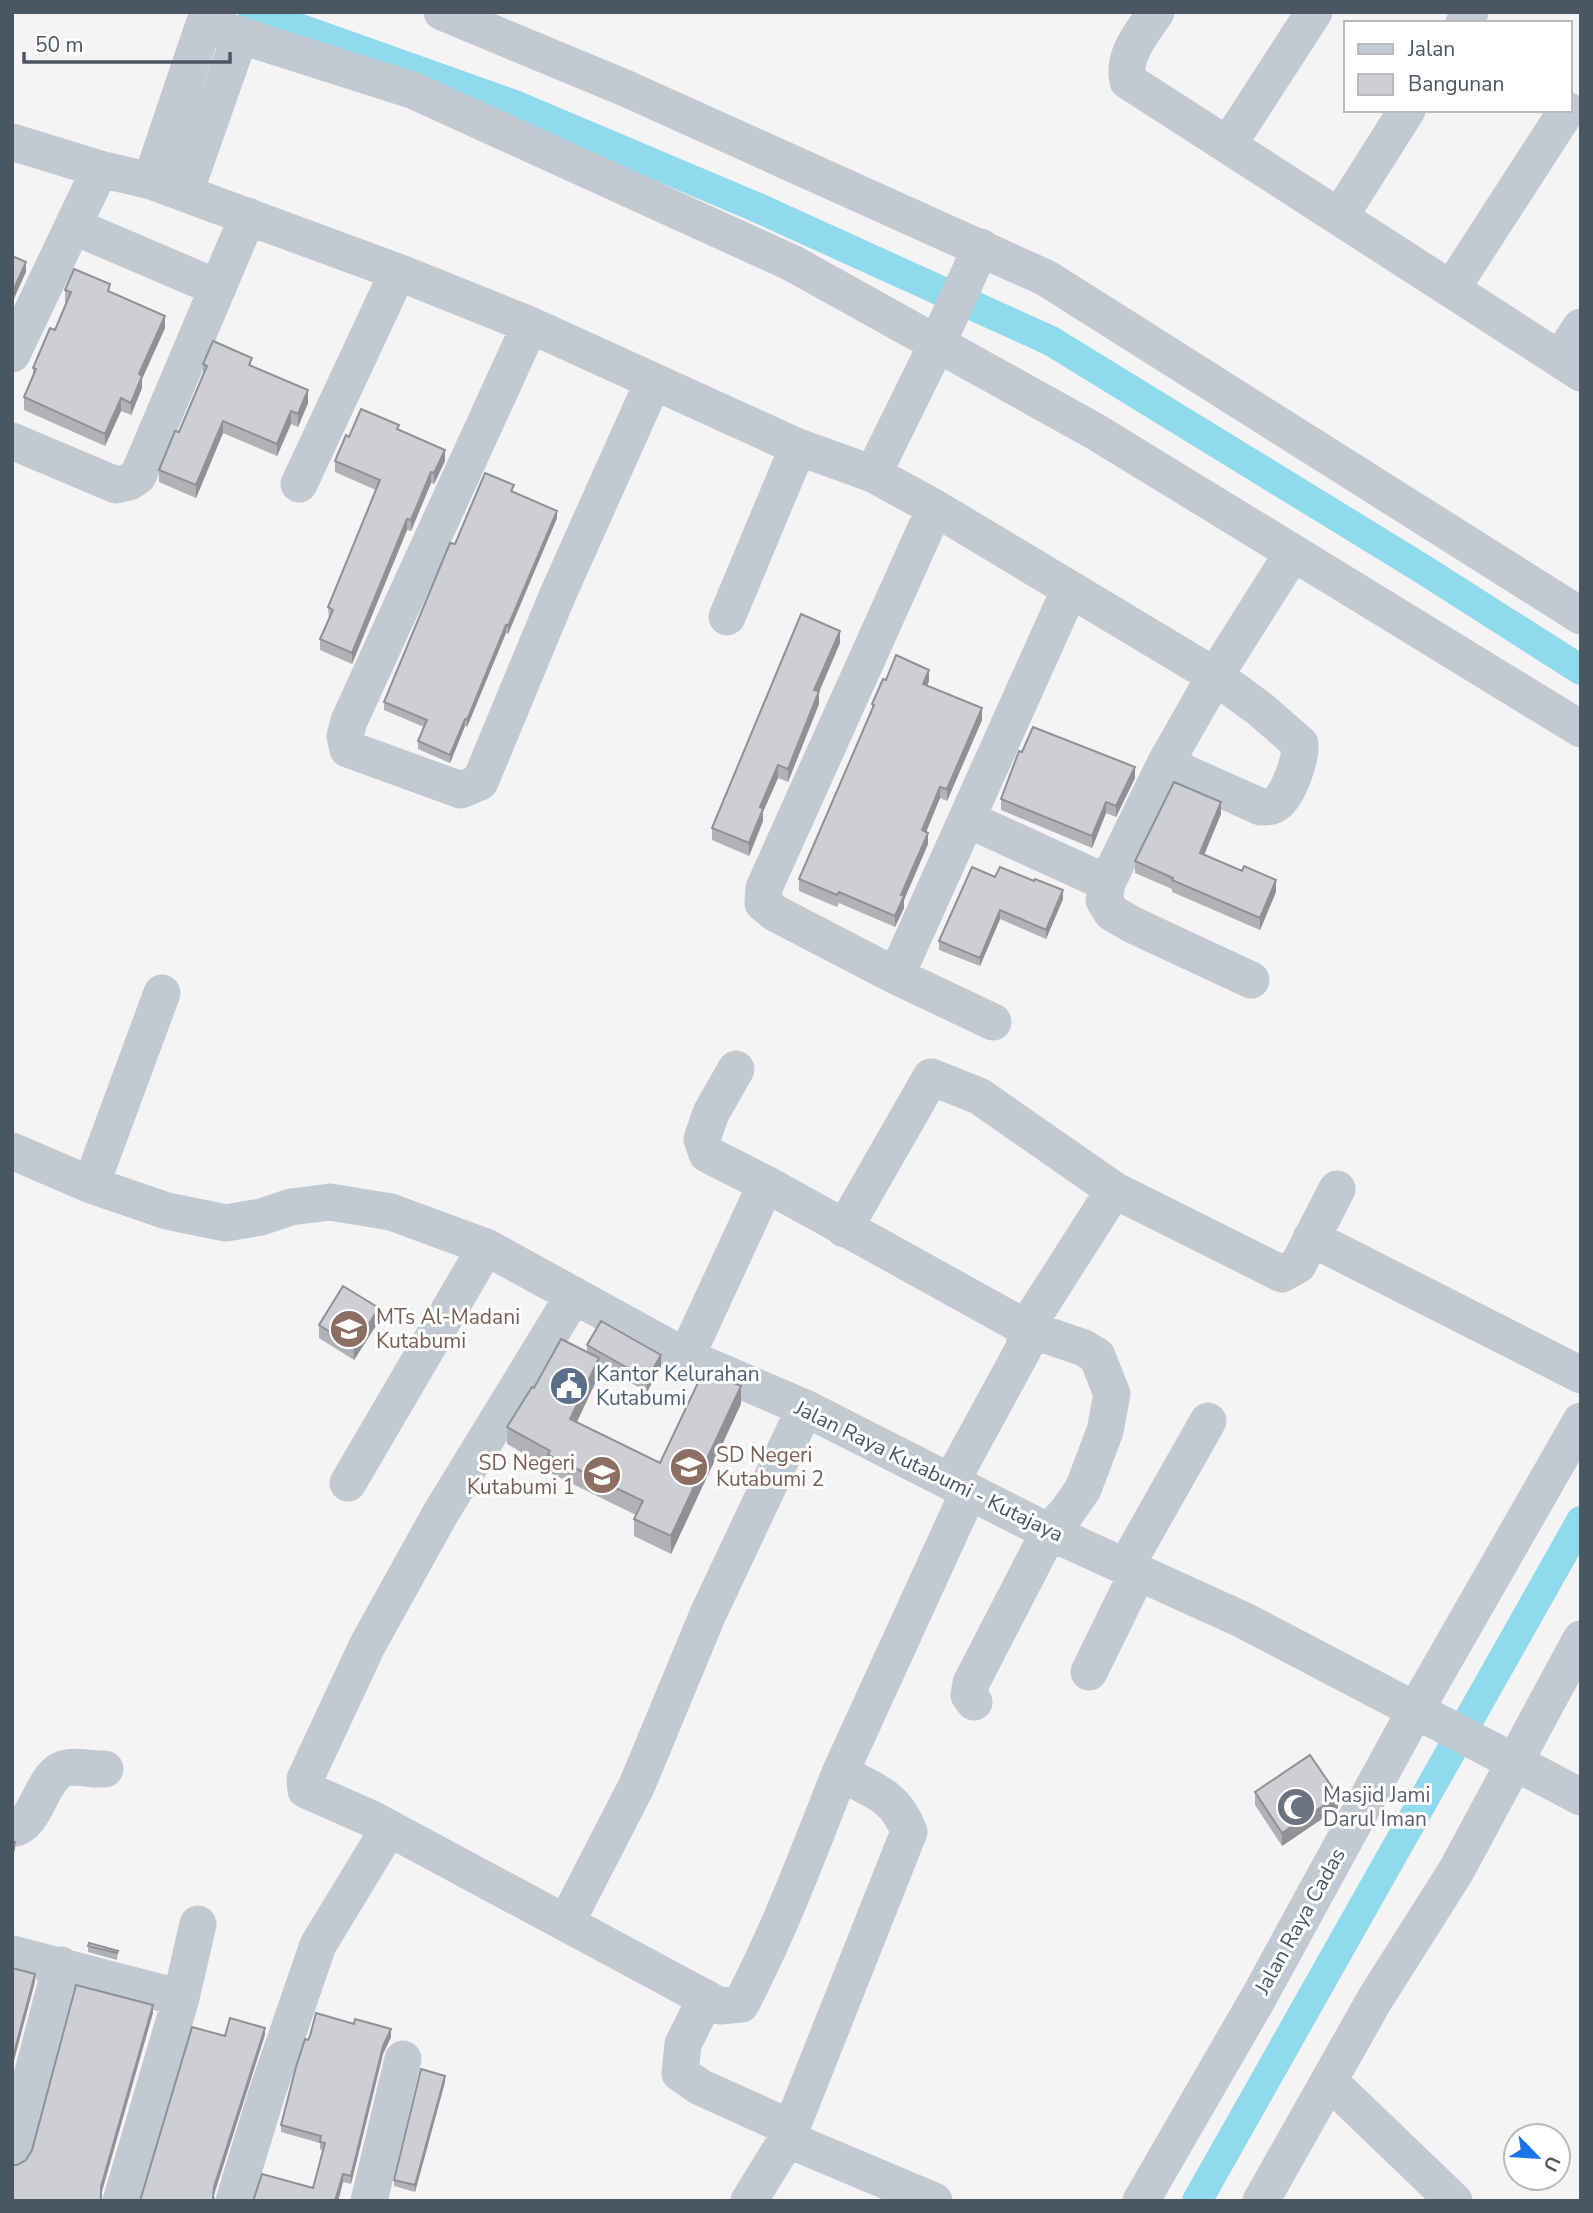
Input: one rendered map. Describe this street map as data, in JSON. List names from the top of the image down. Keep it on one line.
{"streets":{"street":["Jalan Raya Kutabumi - Kutajaya","Jalan Raya Cadas"]},"crossings":[["Jalan Raya Kutabumi - Kutajaya","Jalan Raya Cadas"]],"places":{"school or university":["MTs Al-Madani Kutabumi","SD Negeri Kutabumi 2","SD Negeri Kutabumi 1"],"public building":["Kantor Kelurahan Kutabumi"],"mosque":["Masjid Jami Darul Iman"]},"legend":["Jalan","Bangunan"],"scale_bar":"50 m","north":"bottom right"}
